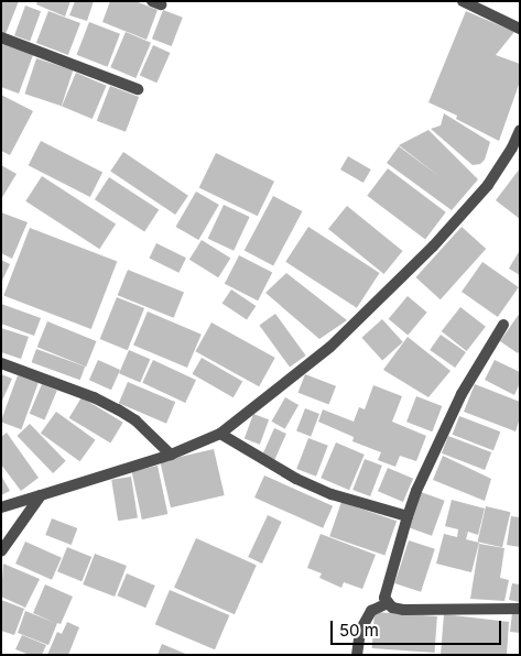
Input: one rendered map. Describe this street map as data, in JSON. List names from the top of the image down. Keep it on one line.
{"scale_bar":"50 m"}
